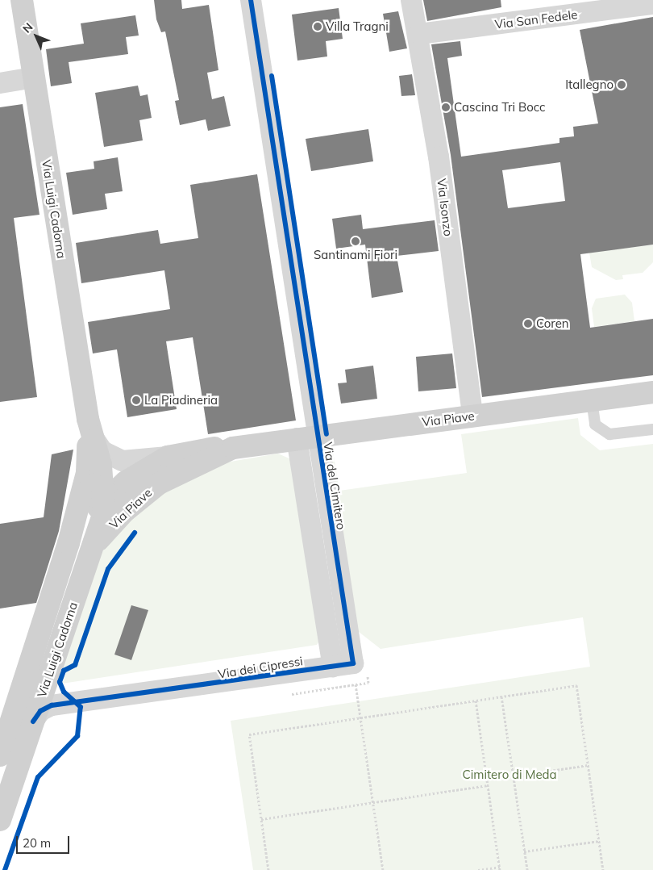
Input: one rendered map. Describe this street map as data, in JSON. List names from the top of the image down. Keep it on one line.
{"streets":{"street":["Via San Fedele","Via Isonzo","Via Luigi Cadorna","Via Piave","Via del Cimitero","Via dei Cipressi"]},"crossings":[["Via San Fedele","Via Isonzo"],["Via Isonzo","Via Piave"],["Via Luigi Cadorna","Via Piave"],["Via Luigi Cadorna","Via dei Cipressi"],["Via Piave","Via del Cimitero"],["Via del Cimitero","Via dei Cipressi"]],"parks":["Cimitero di Meda"],"places":["Villa Tragni","Itallegno","Cascina Tri Bocc","Santinami Fiori","Coren","La Piadineria"],"scale_bar":"20 m","north":"top left"}
